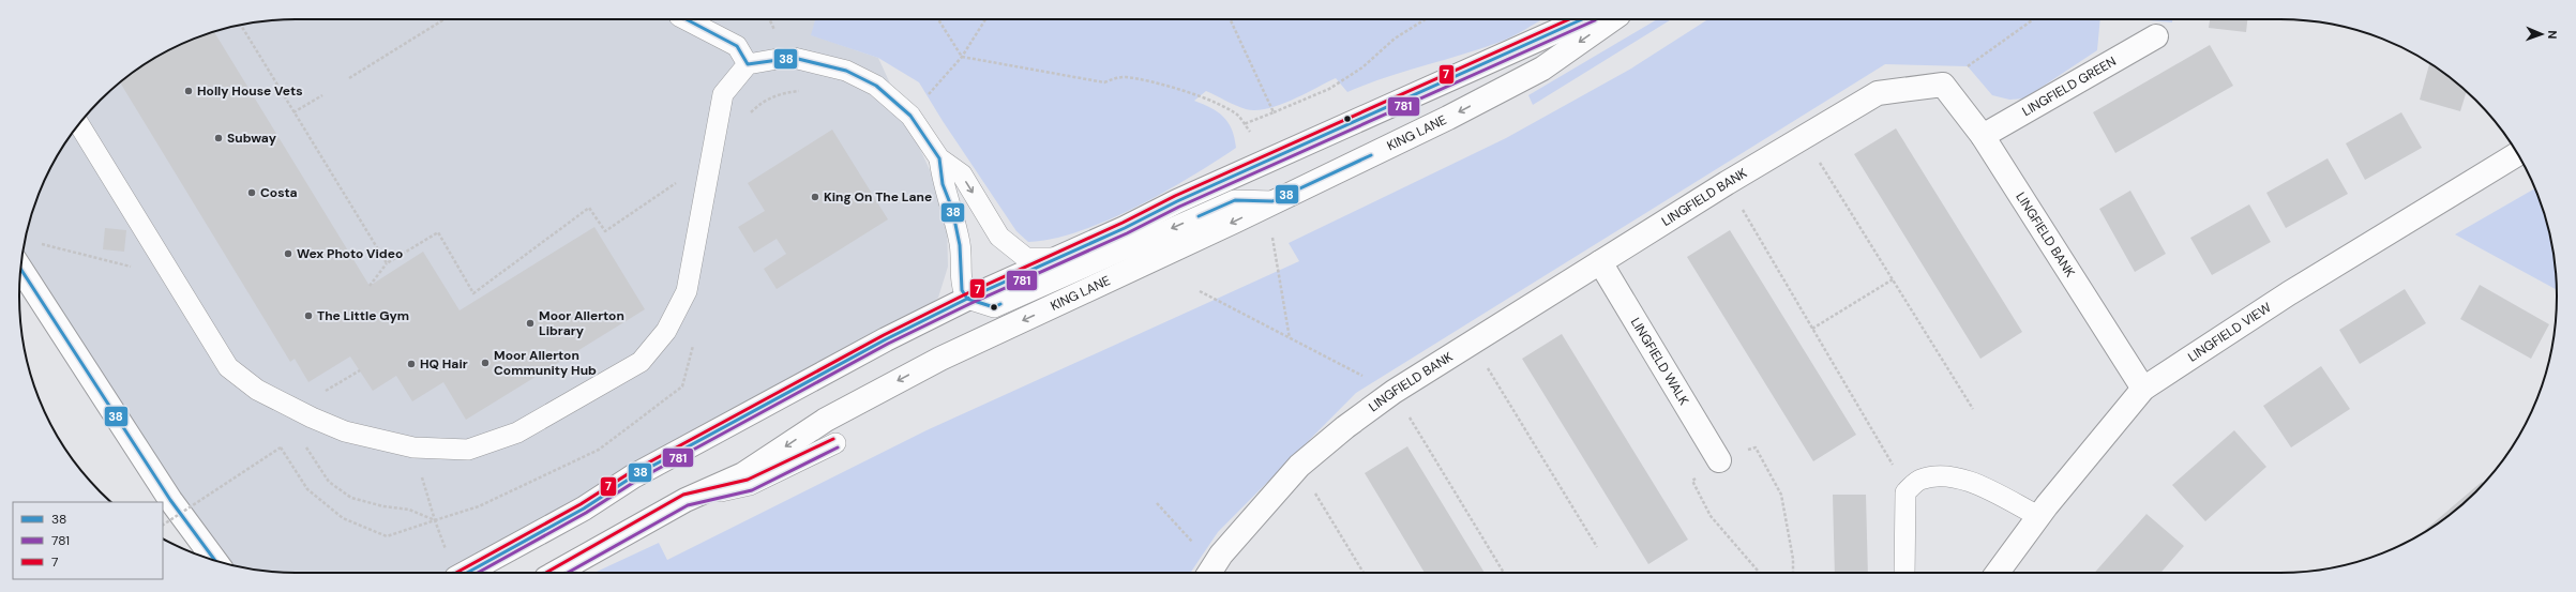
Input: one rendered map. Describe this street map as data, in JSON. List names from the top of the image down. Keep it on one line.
{"streets":{"main road":["LINGFIELD GREEN","KING LANE","LINGFIELD BANK","LINGFIELD VIEW","LINGFIELD WALK"]},"crossings":[["LINGFIELD GREEN","LINGFIELD BANK"],["LINGFIELD BANK","LINGFIELD VIEW"],["LINGFIELD BANK","LINGFIELD WALK"]],"places":["Holly House Vets","Subway","Costa","King On The Lane","Wex Photo Video","The Little Gym","Moor Allerton Library","Moor Allerton Community Hub","HQ Hair"],"lines":["transit line 38","transit line 7","transit line 781"],"legend":["38","781","7"],"north":"right"}
